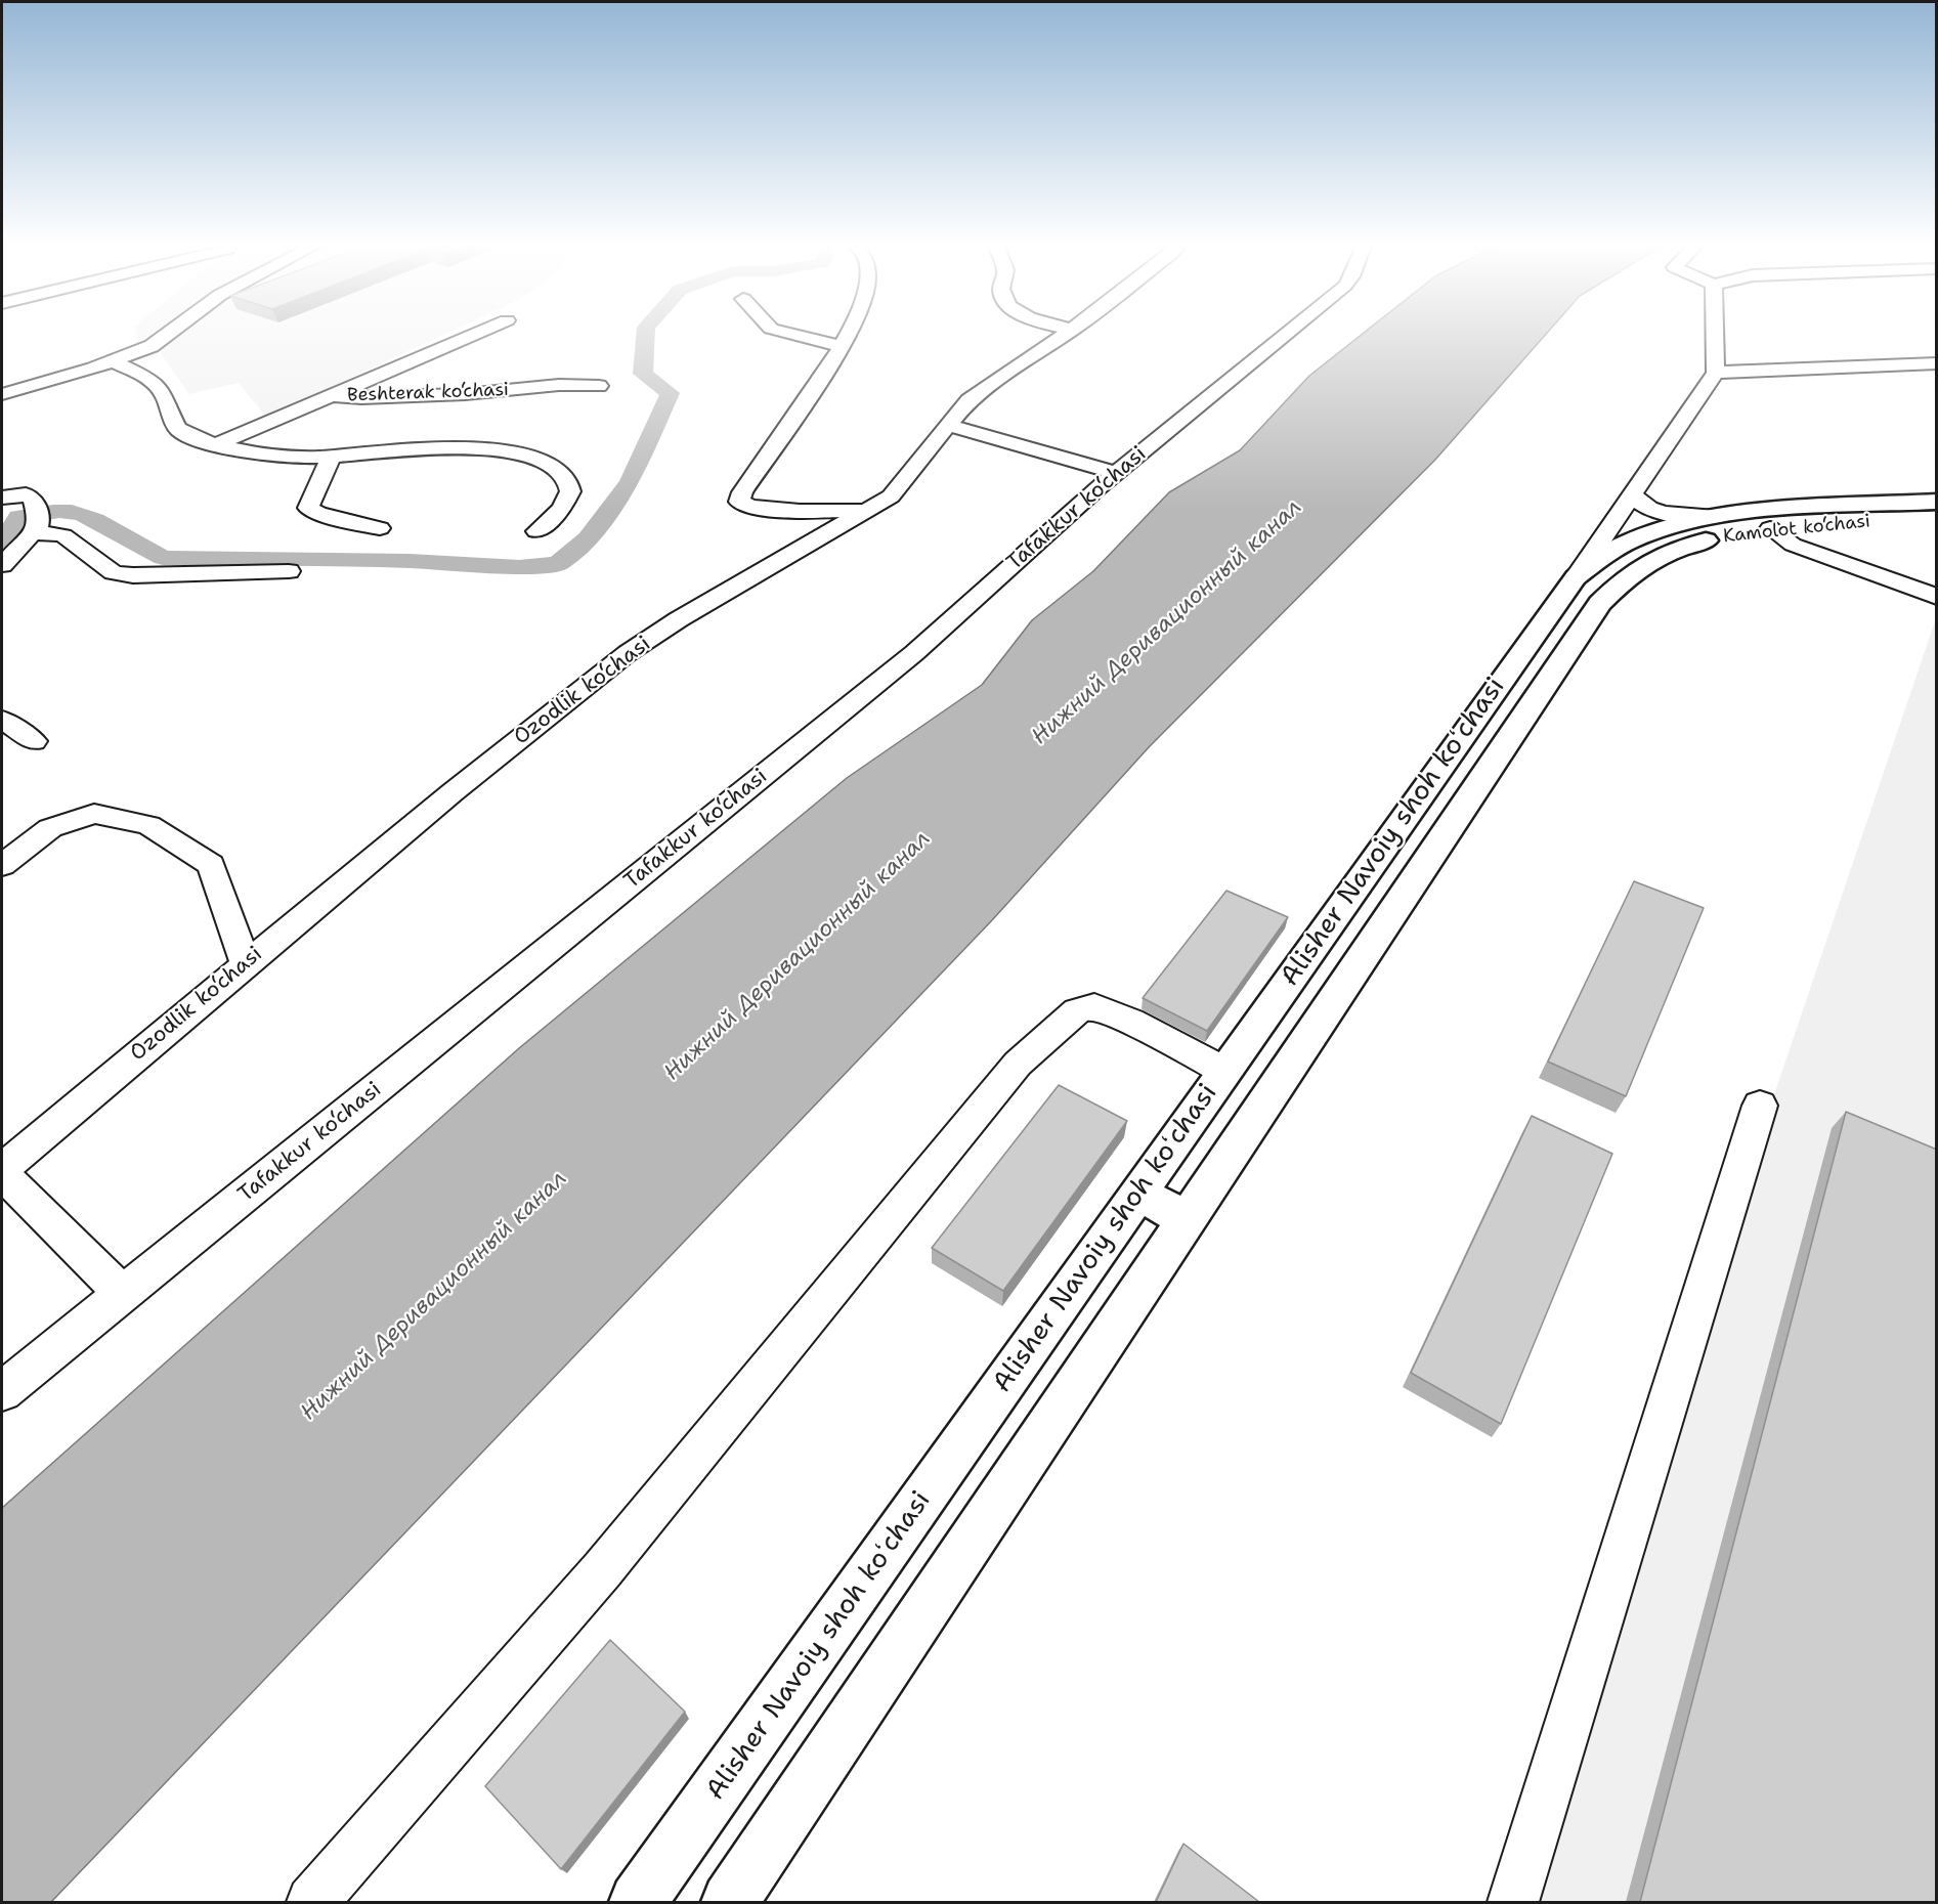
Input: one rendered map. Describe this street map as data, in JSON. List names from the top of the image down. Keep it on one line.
{"streets":{"main road":["Kamolot ko‘chasi","Alisher Navoiy shoh koʻchasi"],"street":["Beshterak ko‘chasi","Tafakkur ko‘chasi","Ozodlik ko‘chasi"]},"crossings":[["Kamolot ko‘chasi","Alisher Navoiy shoh koʻchasi"]],"water":["Нижний Деривационный канал"]}
